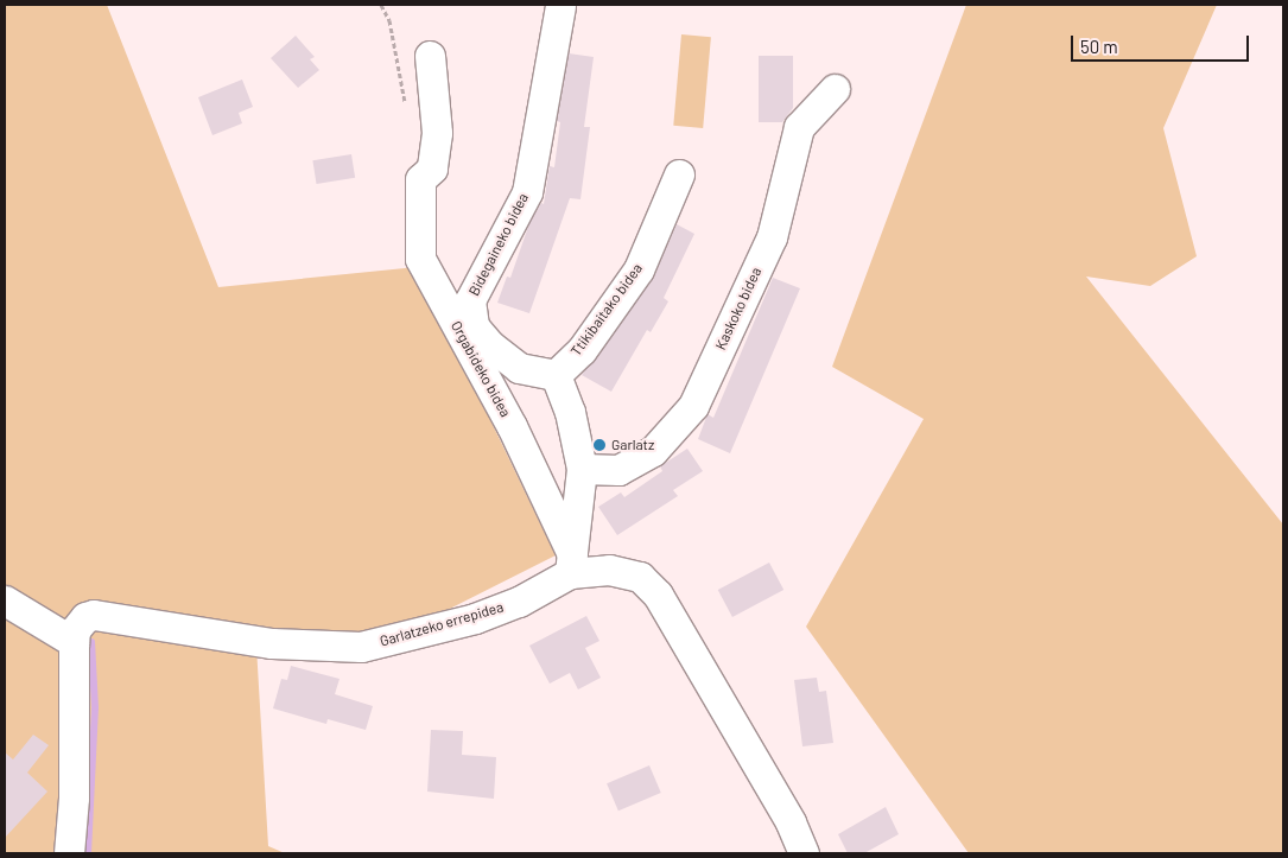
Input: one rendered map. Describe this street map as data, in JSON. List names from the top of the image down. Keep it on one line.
{"streets":{"street":["Bidegaineko bidea","Kaskoko bidea","Ttikibaitako bidea","Orgabideko bidea","Garlatzeko errepidea"]},"crossings":[["Bidegaineko bidea","Ttikibaitako bidea"],["Orgabideko bidea","Garlatzeko errepidea"]],"places":["Garlatz"],"scale_bar":"50 m"}
